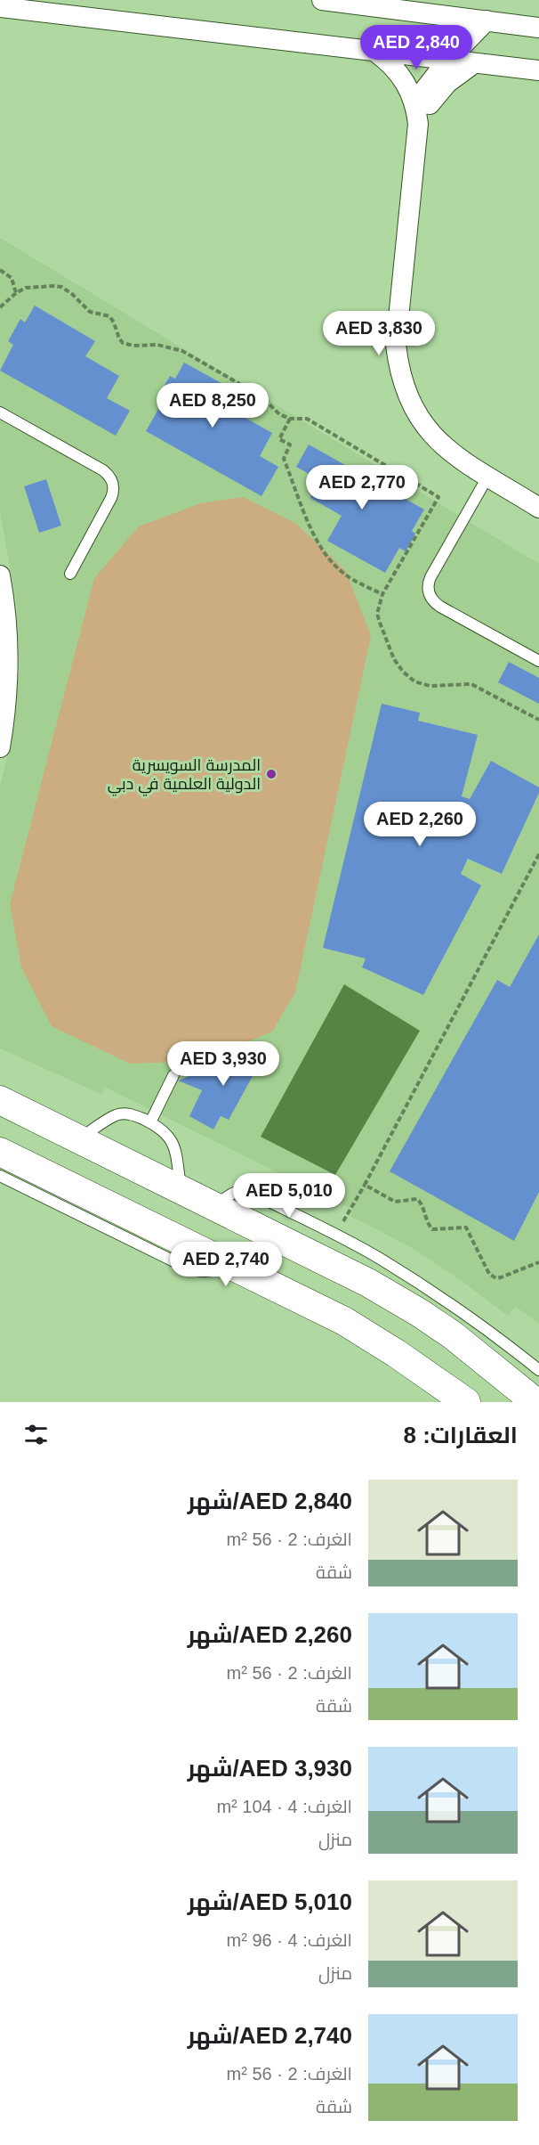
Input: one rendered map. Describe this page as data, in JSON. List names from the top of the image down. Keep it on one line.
{"places":["المدرسة السويسرية الدولية العلمية في دبي"],"page":{"price":["AED 2,840","AED 3,830","AED 8,250","AED 2,770","AED 2,260","AED 3,930","AED 5,010","AED 2,740"],"heading":"العقارات: 8","list":[{"name":"AED 2,840/شهر","note":"الغرف: 2 · 56 m² · شقة"},{"name":"AED 2,260/شهر","note":"الغرف: 2 · 56 m² · شقة"},{"name":"AED 3,930/شهر","note":"الغرف: 4 · 104 m² · منزل"},{"name":"AED 5,010/شهر","note":"الغرف: 4 · 96 m² · منزل"},{"name":"AED 2,740/شهر","note":"الغرف: 2 · 56 m² · شقة"}]}}
